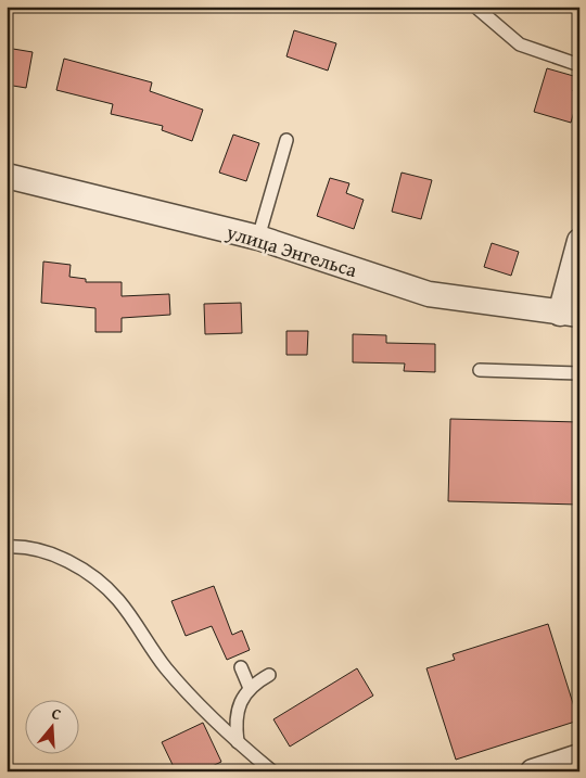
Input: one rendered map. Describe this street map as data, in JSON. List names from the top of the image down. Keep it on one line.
{"streets":{"street":["улица Энгельса"]},"north":"top"}
